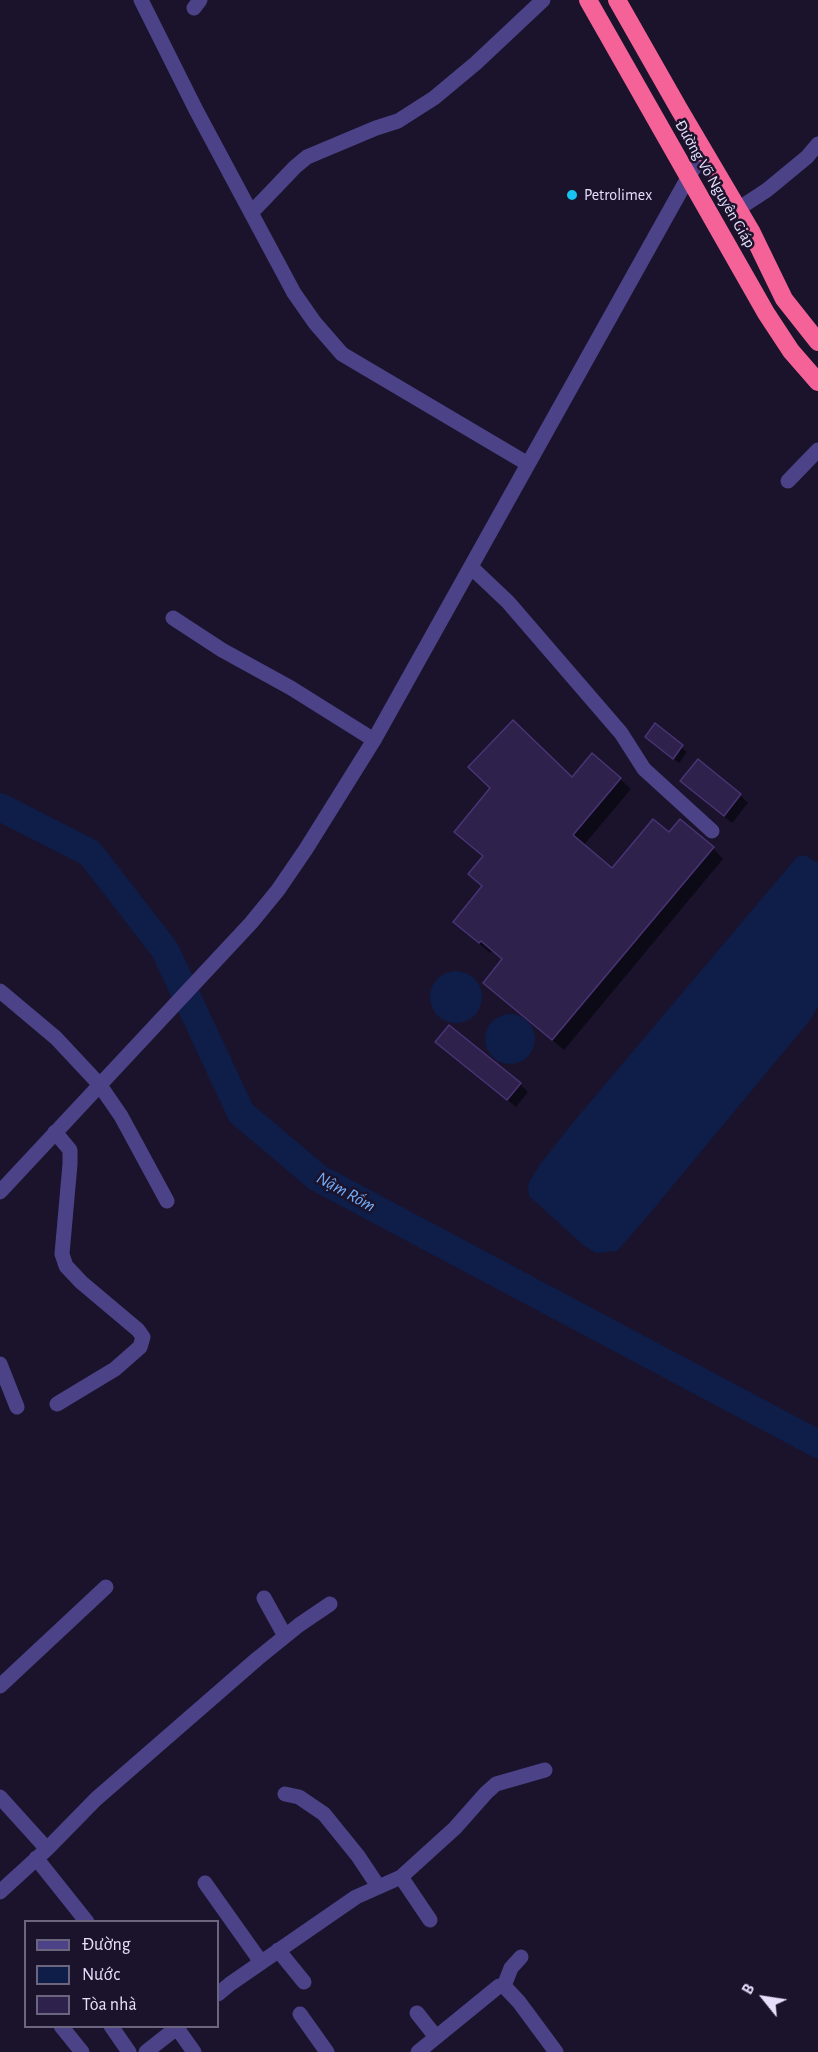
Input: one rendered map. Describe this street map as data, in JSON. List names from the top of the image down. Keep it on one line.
{"streets":{"highway":["Đường Võ Nguyên Giáp"]},"water":["Nậm Rốm"],"places":["Petrolimex"],"legend":["Đường","Nước","Tòa nhà"],"north":"top left"}
